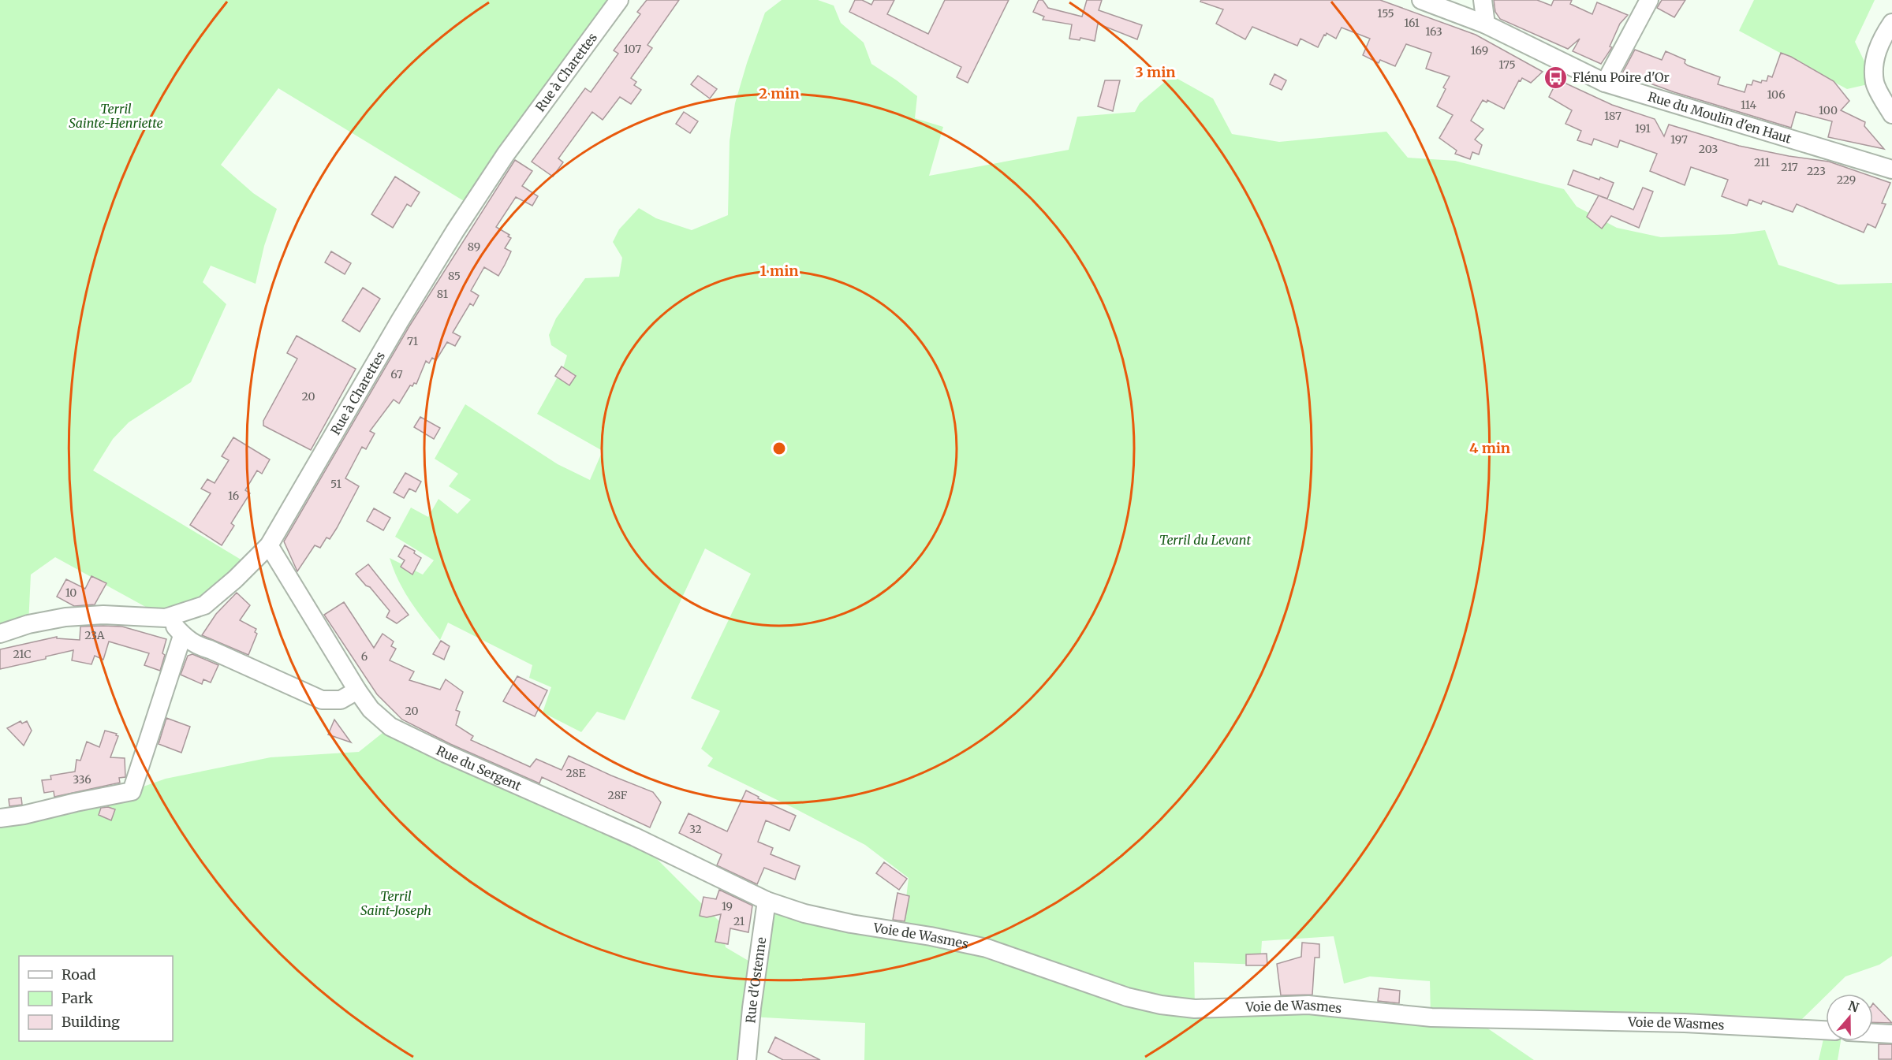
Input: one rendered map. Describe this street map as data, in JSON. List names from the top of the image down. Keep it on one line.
{"streets":{"street":["Rue à Charettes","Rue du Moulin d'en Haut","Rue du Sergent","Voie de Wasmes","Rue d'Ostenne"]},"crossings":[["Rue à Charettes","Rue du Sergent"],["Rue du Sergent","Voie de Wasmes"],["Rue du Sergent","Rue d'Ostenne"],["Voie de Wasmes","Rue d'Ostenne"]],"parks":["Terril Sainte-Henriette","Terril du Levant","Terril Saint-Joseph"],"places":{"bus stop":["Flénu Poire d'Or"]},"house_numbers":["155","161","163","107","169","175","106","114","100","187","191","197","203","211","217","223","229","89","85","81","71","67","20","51","16","10","23A","21C","6","20","28E","336","28F","32","19","21"],"legend":["Road","Park","Building"],"north":"top","rings":["3 min","2 min","1 min","4 min"]}
